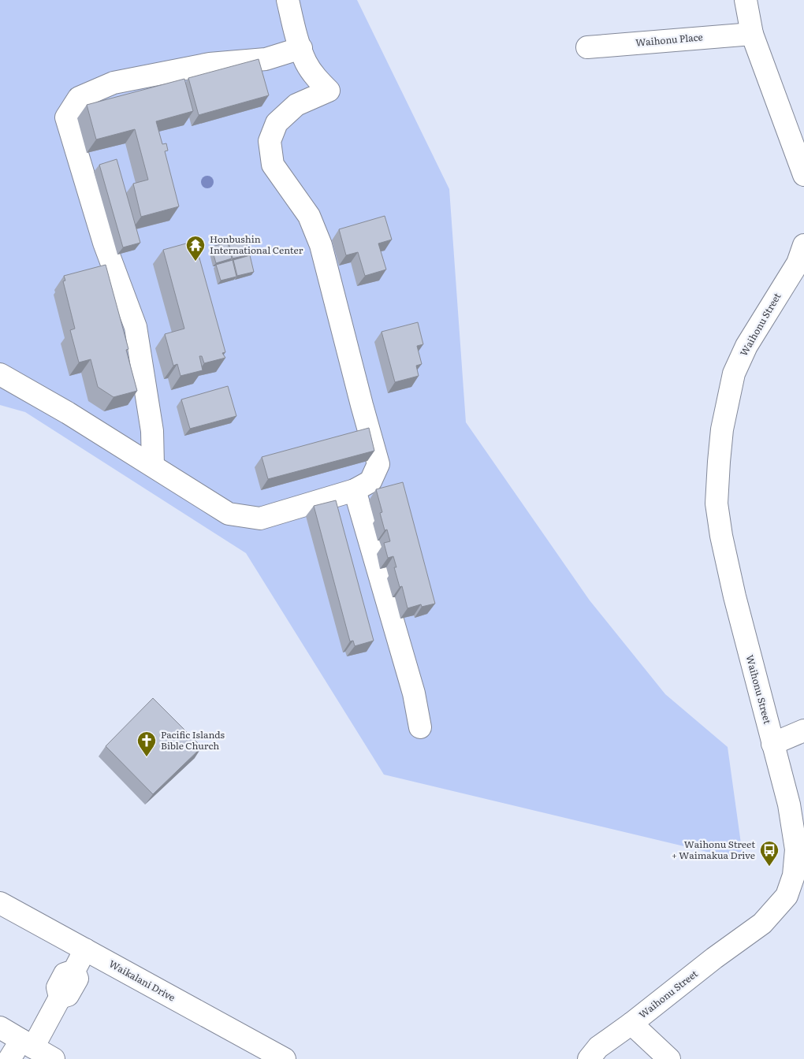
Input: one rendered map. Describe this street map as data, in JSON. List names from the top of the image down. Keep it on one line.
{"streets":{"street":["Waihonu Place","Waihonu Street","Waikalani Drive"]},"places":{"temple":["Honbushin International Center"],"church":["Pacific Islands Bible Church"],"bus stop":["Waihonu Street + Waimakua Drive"]}}
